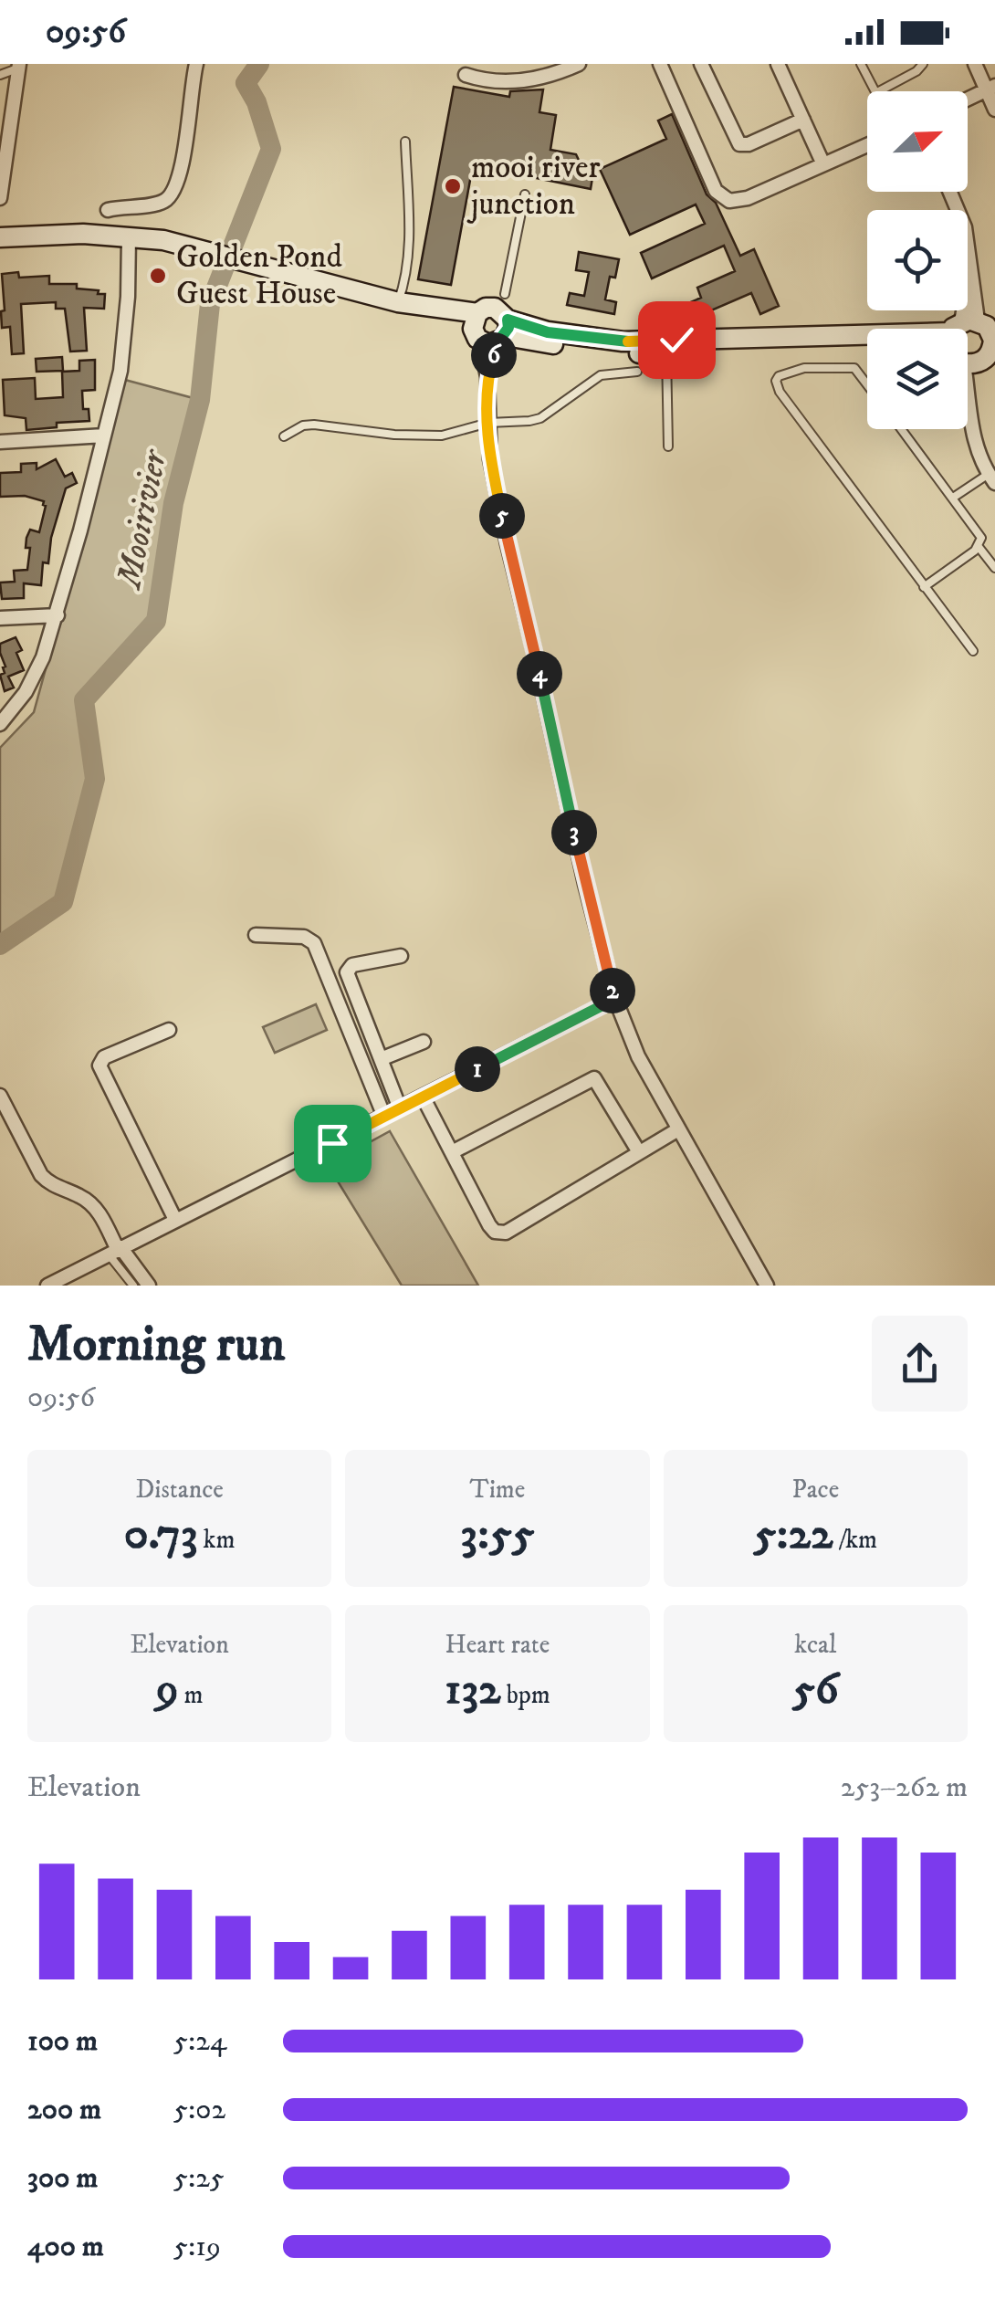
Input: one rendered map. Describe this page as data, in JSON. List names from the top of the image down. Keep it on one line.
{"water":["Mooirivier"],"places":["mooi river junction","Golden Pond Guest House"],"north":"top right","page":{"status":"09:56","pins":["6","5","4","3","2","1"],"heading":["Morning run","09:56"],"stats":[["Distance","0.73 km"],["Time","3:55"],["Pace","5:22 /km"],["Elevation","9 m"],["Heart rate","132 bpm"],["kcal","56"]],"chart":["Elevation","253–262 m"],"list":[{"name":"100 m","note":"5:24"},{"name":"200 m","note":"5:02"},{"name":"300 m","note":"5:25"},{"name":"400 m","note":"5:19"}]}}
